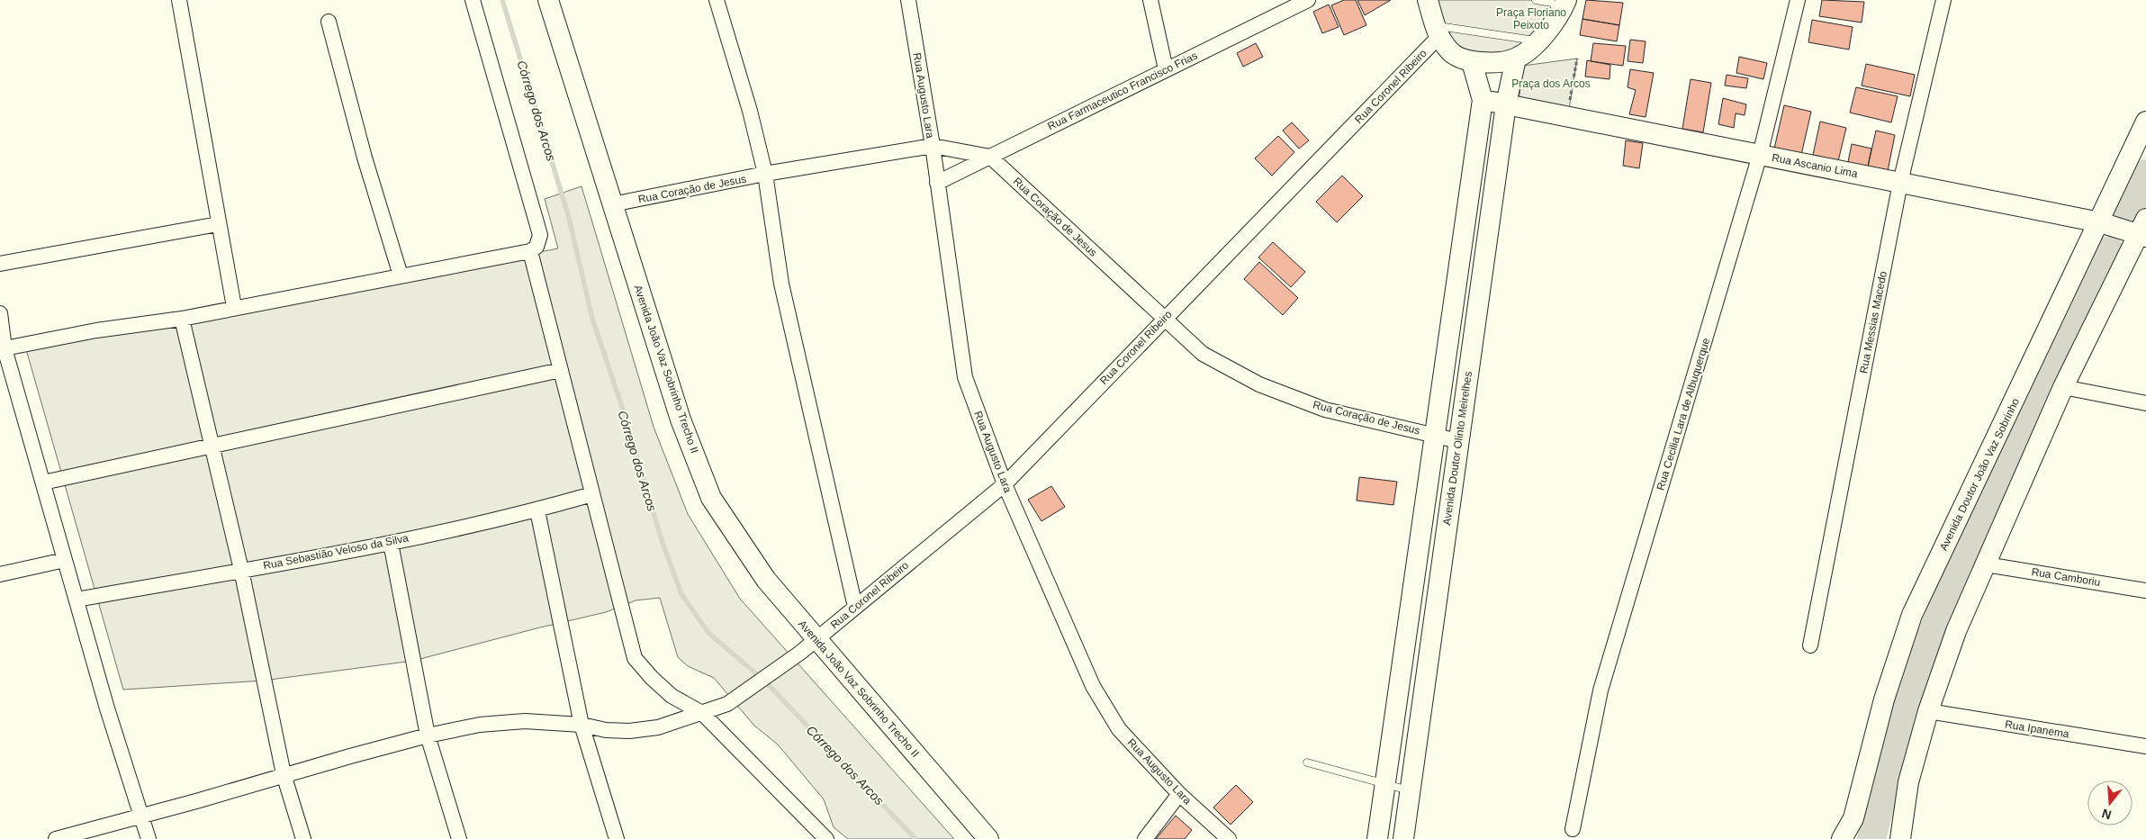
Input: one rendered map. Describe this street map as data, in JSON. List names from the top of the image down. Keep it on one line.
{"streets":{"street":["Rua Coronel Ribeiro","Rua Farmaceutico Francisco Frias","Rua Augusto Lara","Rua Ascanio Lima","Rua Coração de Jesus","Rua Messias Macedo","Avenida João Vaz Sobrinho Trecho II","Rua Cecilia Lara de Albuquerque","Avenida Doutor Olinto Meirelhes","Avenida Doutor João Vaz Sobrinho","Rua Sebastião Veloso da Silva","Rua Camboriu","Rua Ipanema"]},"crossings":[["Rua Coronel Ribeiro","Rua Augusto Lara"],["Rua Coronel Ribeiro","Rua Coração de Jesus"],["Rua Coronel Ribeiro","Avenida João Vaz Sobrinho Trecho II"],["Rua Farmaceutico Francisco Frias","Rua Augusto Lara"],["Rua Farmaceutico Francisco Frias","Rua Coração de Jesus"],["Rua Augusto Lara","Rua Coração de Jesus"],["Rua Ascanio Lima","Rua Messias Macedo"],["Rua Ascanio Lima","Rua Cecilia Lara de Albuquerque"],["Rua Ascanio Lima","Avenida Doutor Olinto Meirelhes"],["Rua Ascanio Lima","Avenida Doutor João Vaz Sobrinho"],["Rua Coração de Jesus","Avenida João Vaz Sobrinho Trecho II"],["Rua Coração de Jesus","Avenida Doutor Olinto Meirelhes"]],"water":["Córrego dos Arcos"],"parks":["Praça Floriano Peixoto","Praça dos Arcos"],"north":"bottom"}
